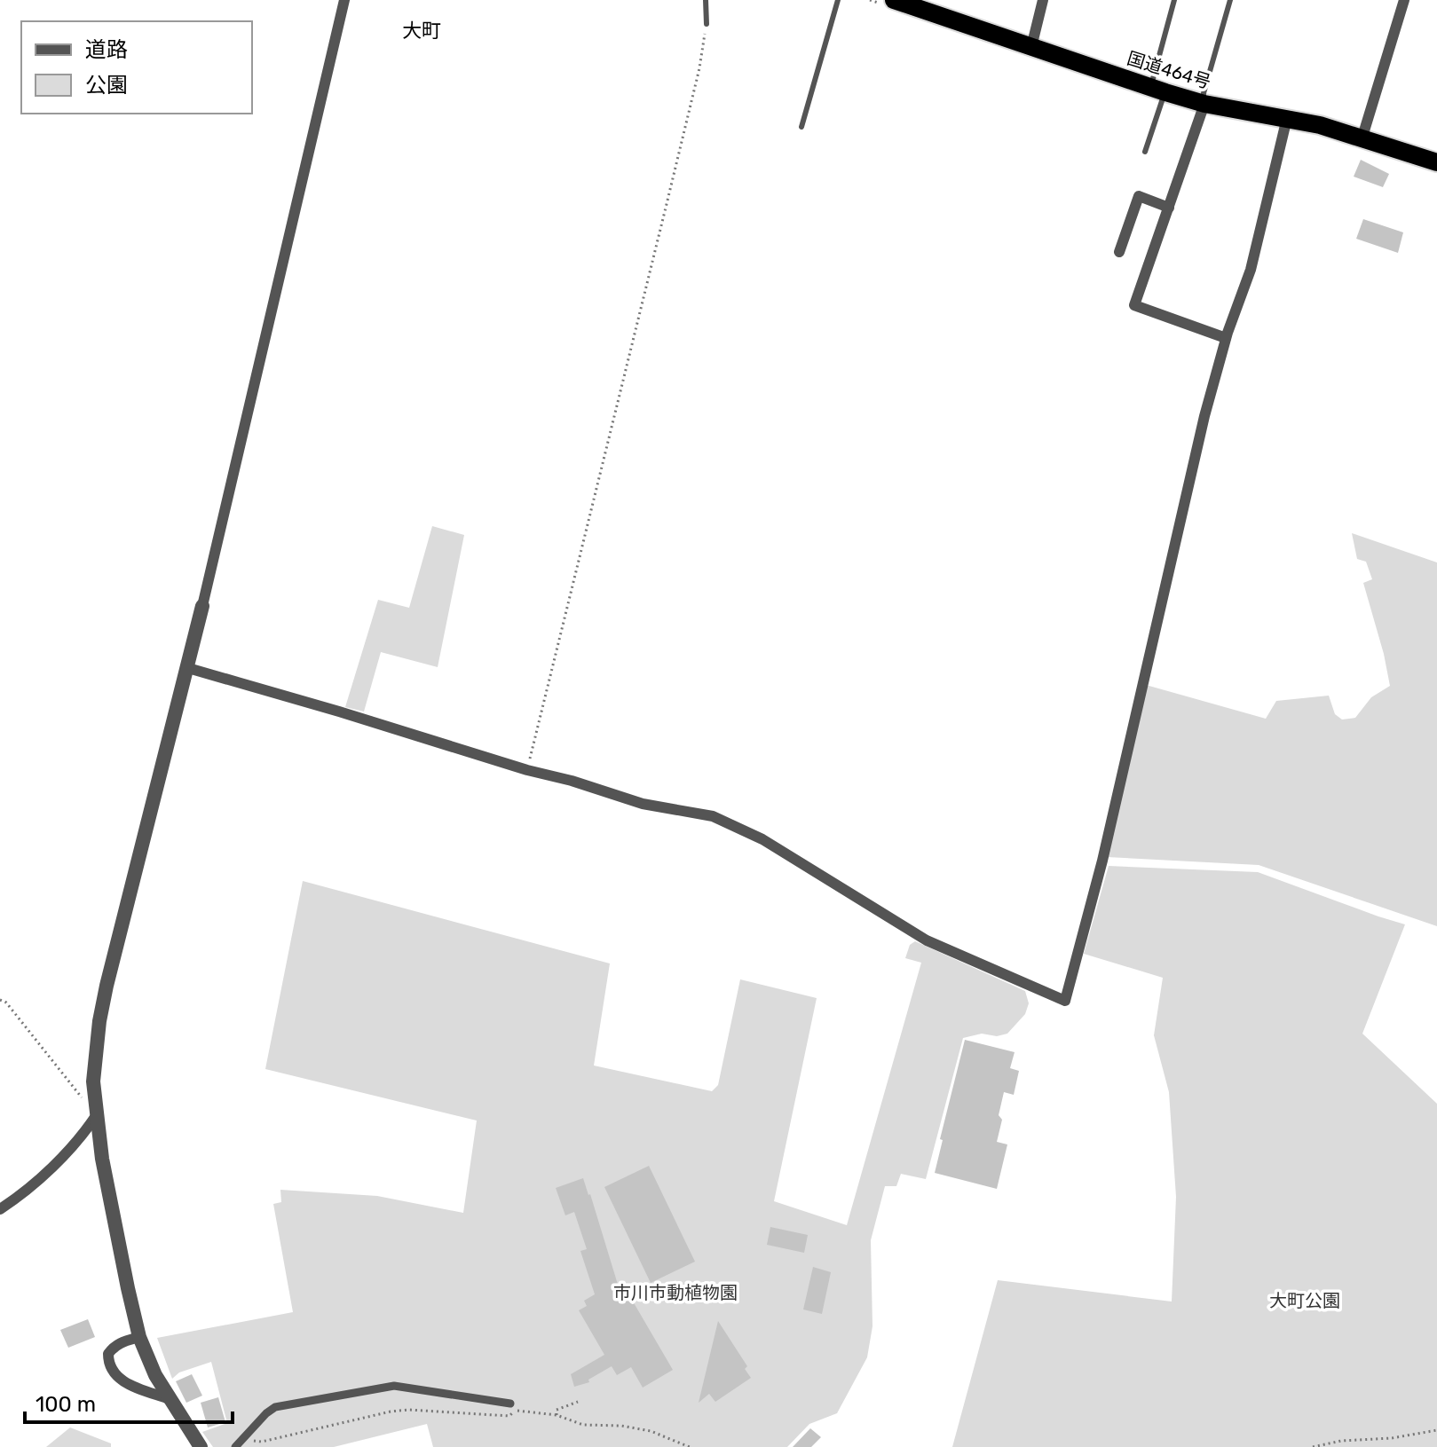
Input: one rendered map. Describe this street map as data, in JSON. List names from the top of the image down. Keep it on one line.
{"streets":{"highway":["国道464号"]},"districts":["大町"],"parks":["市川市動植物園","大町公園"],"legend":["道路","公園"],"scale_bar":"100 m"}
